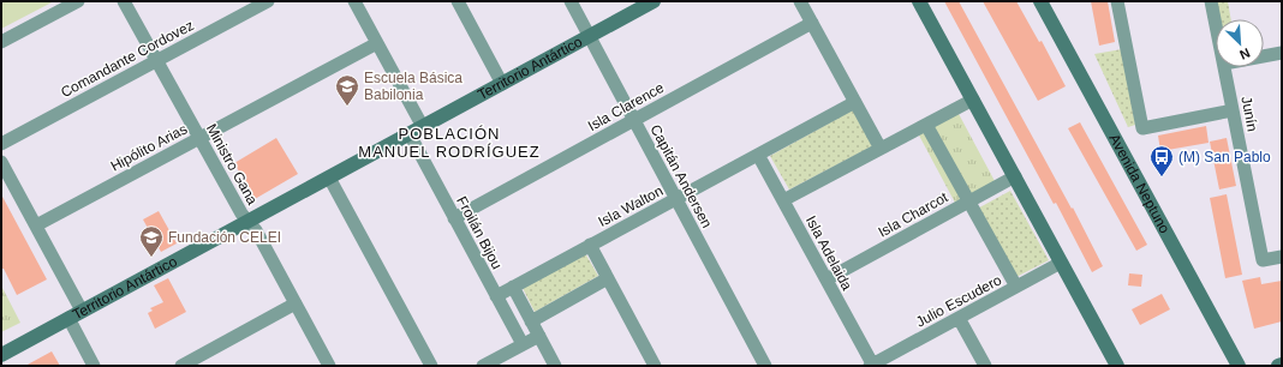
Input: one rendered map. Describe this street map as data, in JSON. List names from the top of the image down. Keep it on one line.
{"streets":{"main road":["Territorio Antártico","Avenida Neptuno"],"street":["Comandante Cordovez","Isla Clarence","Junín","Hipólito Arias","Ministro Gana","Capitán Andersen","Isla Walton","Isla Charcot","Froilán Bijou","Isla Adelaida","Julio Escudero"]},"crossings":[["Comandante Cordovez","Ministro Gana"],["Territorio Antártico","Ministro Gana"],["Territorio Antártico","Capitán Andersen"],["Territorio Antártico","Froilán Bijou"],["Isla Clarence","Capitán Andersen"],["Isla Clarence","Froilán Bijou"],["Hipólito Arias","Ministro Gana"],["Capitán Andersen","Isla Walton"],["Isla Walton","Froilán Bijou"],["Isla Walton","Isla Adelaida"],["Isla Charcot","Isla Adelaida"],["Isla Adelaida","Julio Escudero"]],"districts":["POBLACIÓN MANUEL RODRÍGUEZ"],"places":{"school or university":["Escuela Básica Babilonia","Fundación CELEI"],"bus stop":["(M) San Pablo"]},"north":"bottom right"}
